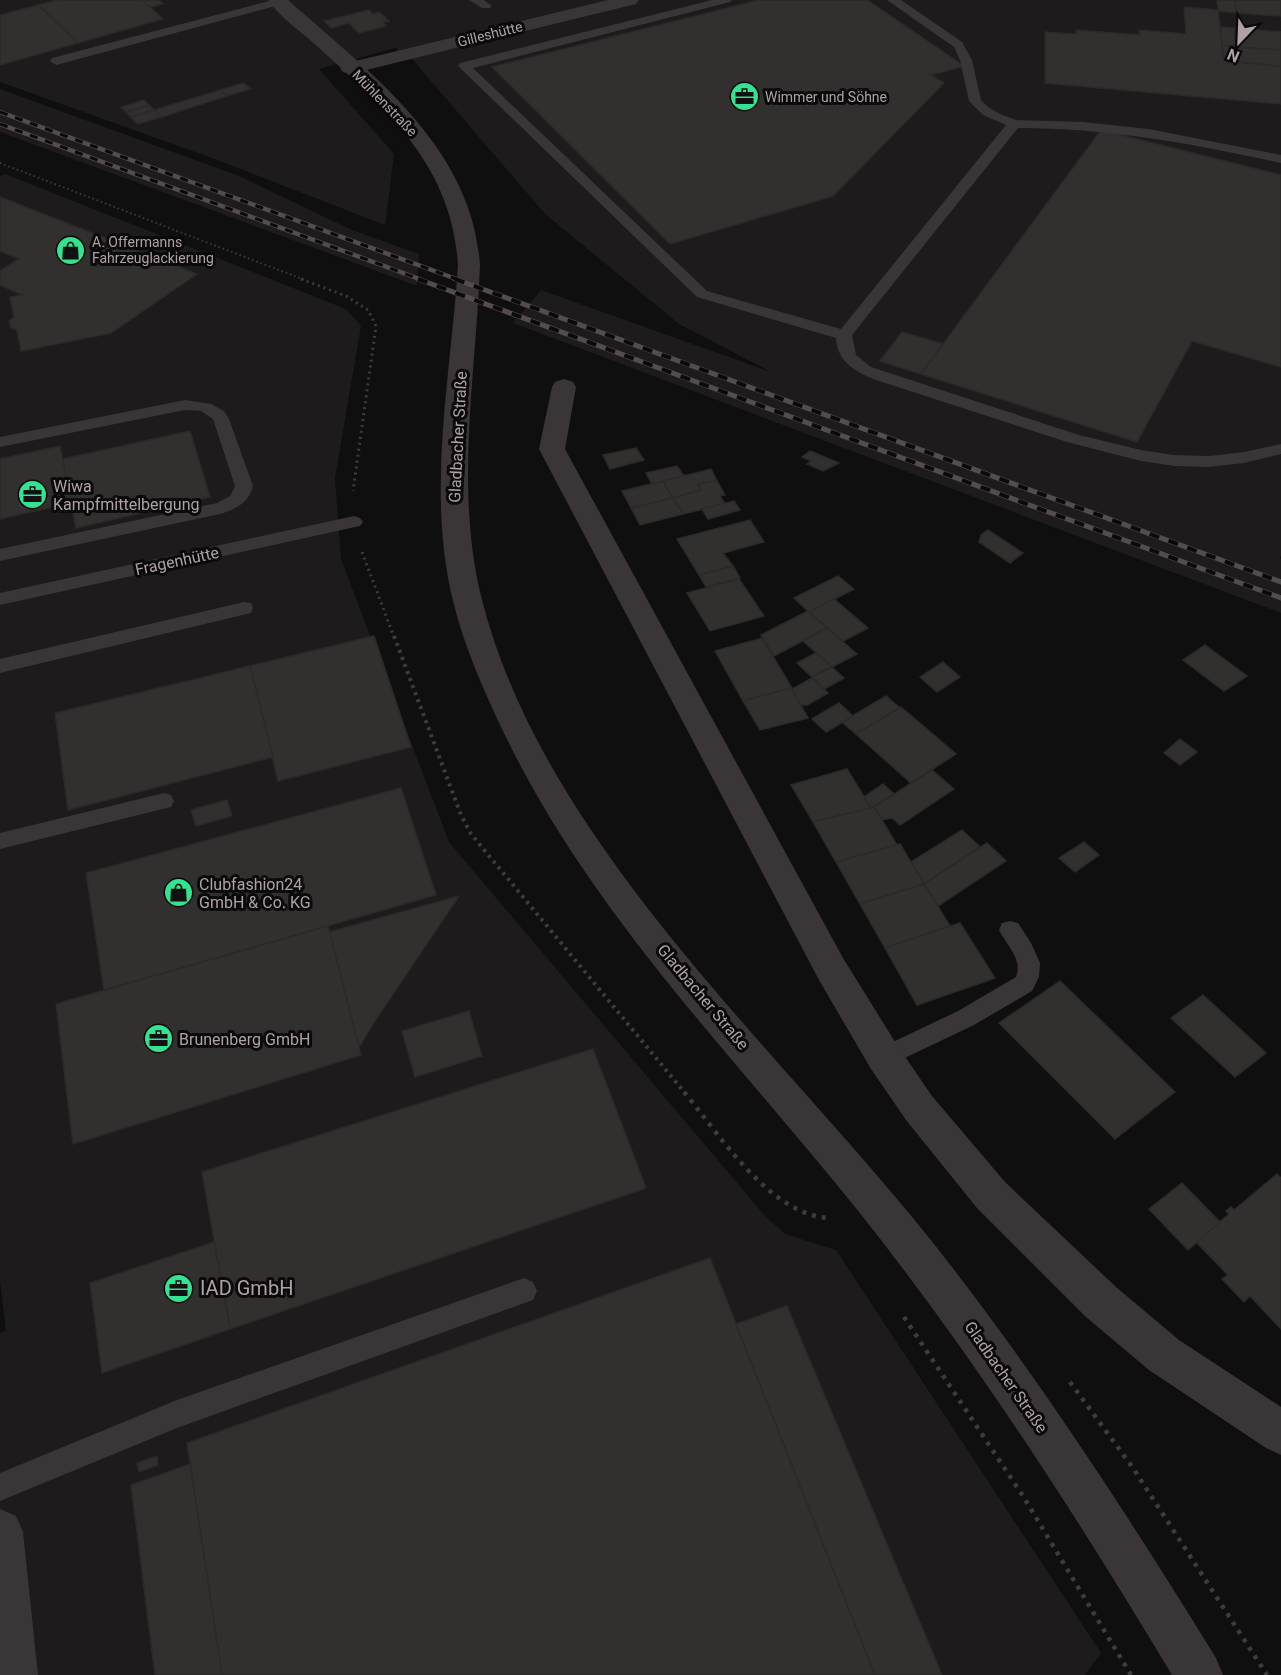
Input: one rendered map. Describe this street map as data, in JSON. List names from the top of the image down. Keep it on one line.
{"streets":{"street":["Gilleshütte","Mühlenstraße","Gladbacher Straße"],"lane":["Fragenhütte"]},"crossings":[["Gilleshütte","Mühlenstraße"],["Mühlenstraße","Gladbacher Straße"]],"places":{"office":["Wimmer und Söhne","Wiwa Kampfmittelbergung","Brunenberg GmbH","IAD GmbH"],"shop":["A. Offermanns Fahrzeuglackierung","Clubfashion24 GmbH & Co. KG"]},"north":"bottom left"}
